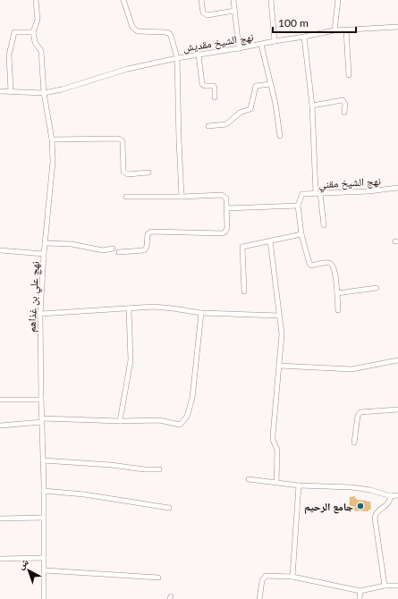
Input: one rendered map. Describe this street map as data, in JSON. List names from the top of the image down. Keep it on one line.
{"streets":{"street":["نهج الشيخ مقديش","نهج الشيخ مقني","نهج علي بن غذاهم"]},"crossings":[["نهج الشيخ مقديش","نهج علي بن غذاهم"]],"places":["جامع الرحيم"],"scale_bar":"100 m","north":"top left"}
